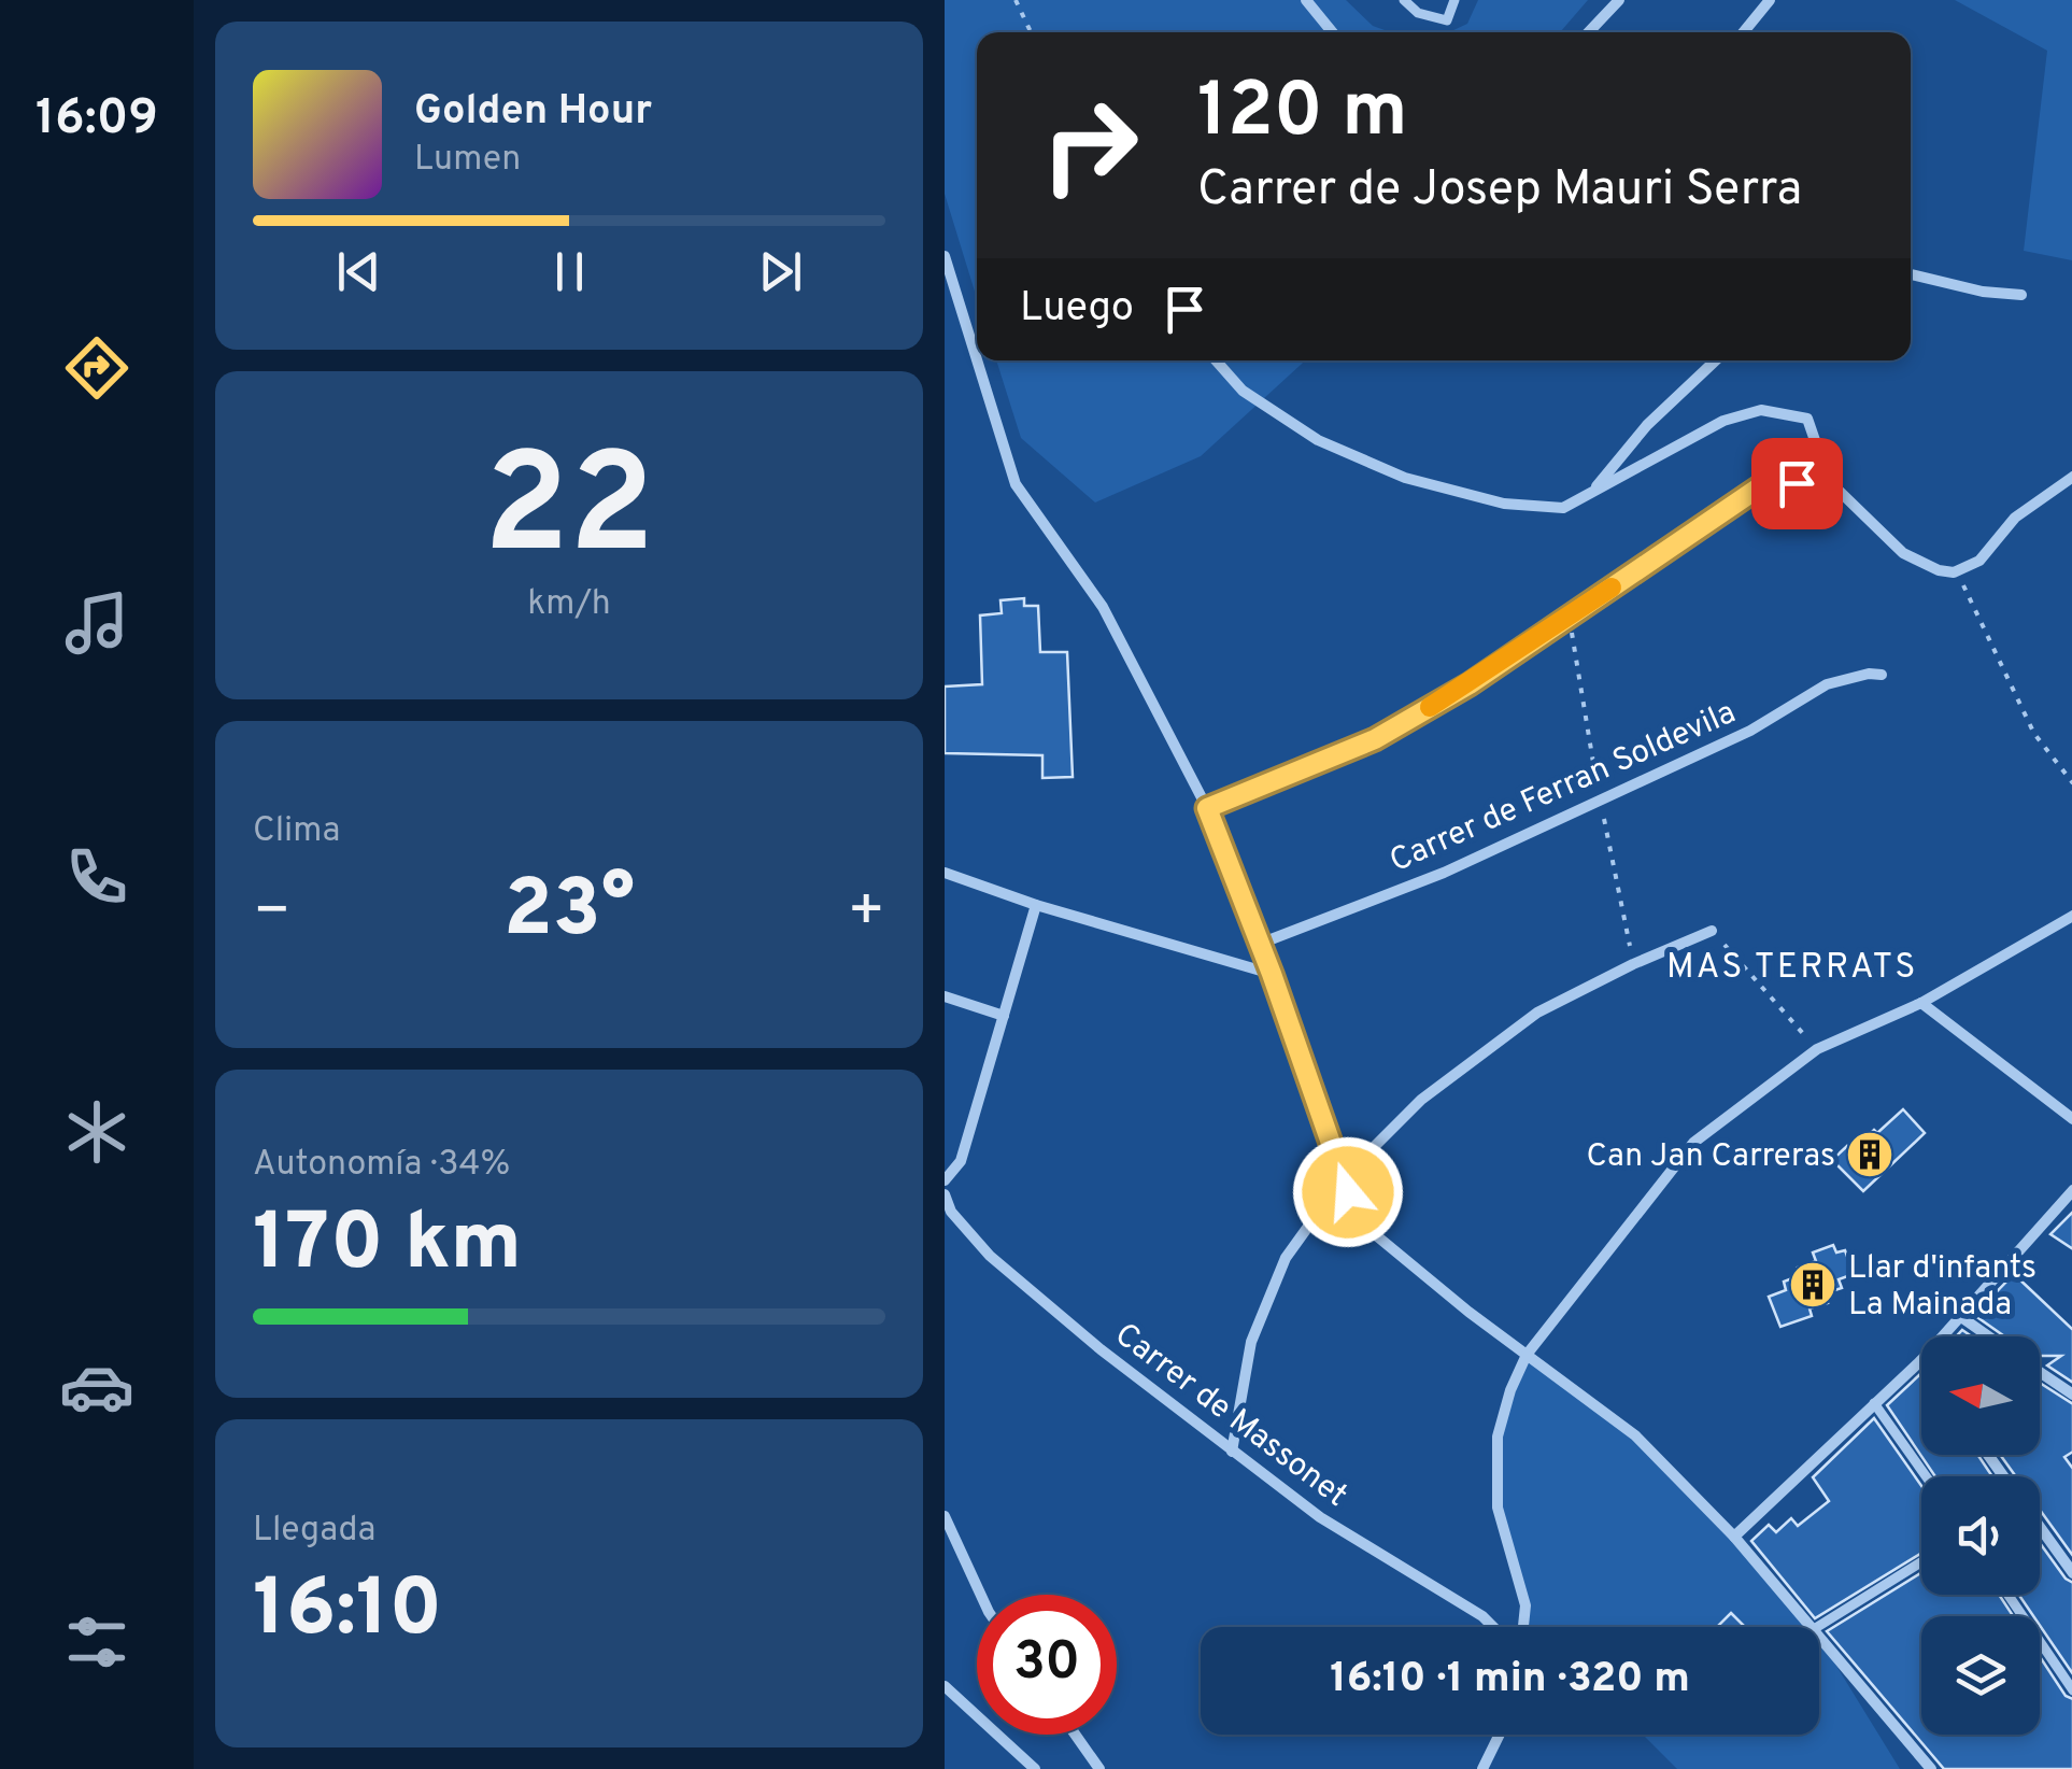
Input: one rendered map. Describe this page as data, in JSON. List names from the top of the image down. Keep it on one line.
{"streets":{"street":["Carrer de Ferran Soldevila","Carrer de Massonet"]},"districts":["MAS TERRATS"],"places":{"building":["Can Jan Carreras","Llar d'infants La Mainada"]},"north":"left","page":{"tabs":"16:09","turn":["120 m","Carrer de Josep Mauri Serra"],"song":["Golden Hour","Lumen"],"then":"Luego","tile":[["22","km/h"],"Clima",["Autonomía · 34%","170 km"],["Llegada","16:10"]],"heat":["−","23°","+"],"limit":"30","trip":"16:10 · 1 min · 320 m"}}
